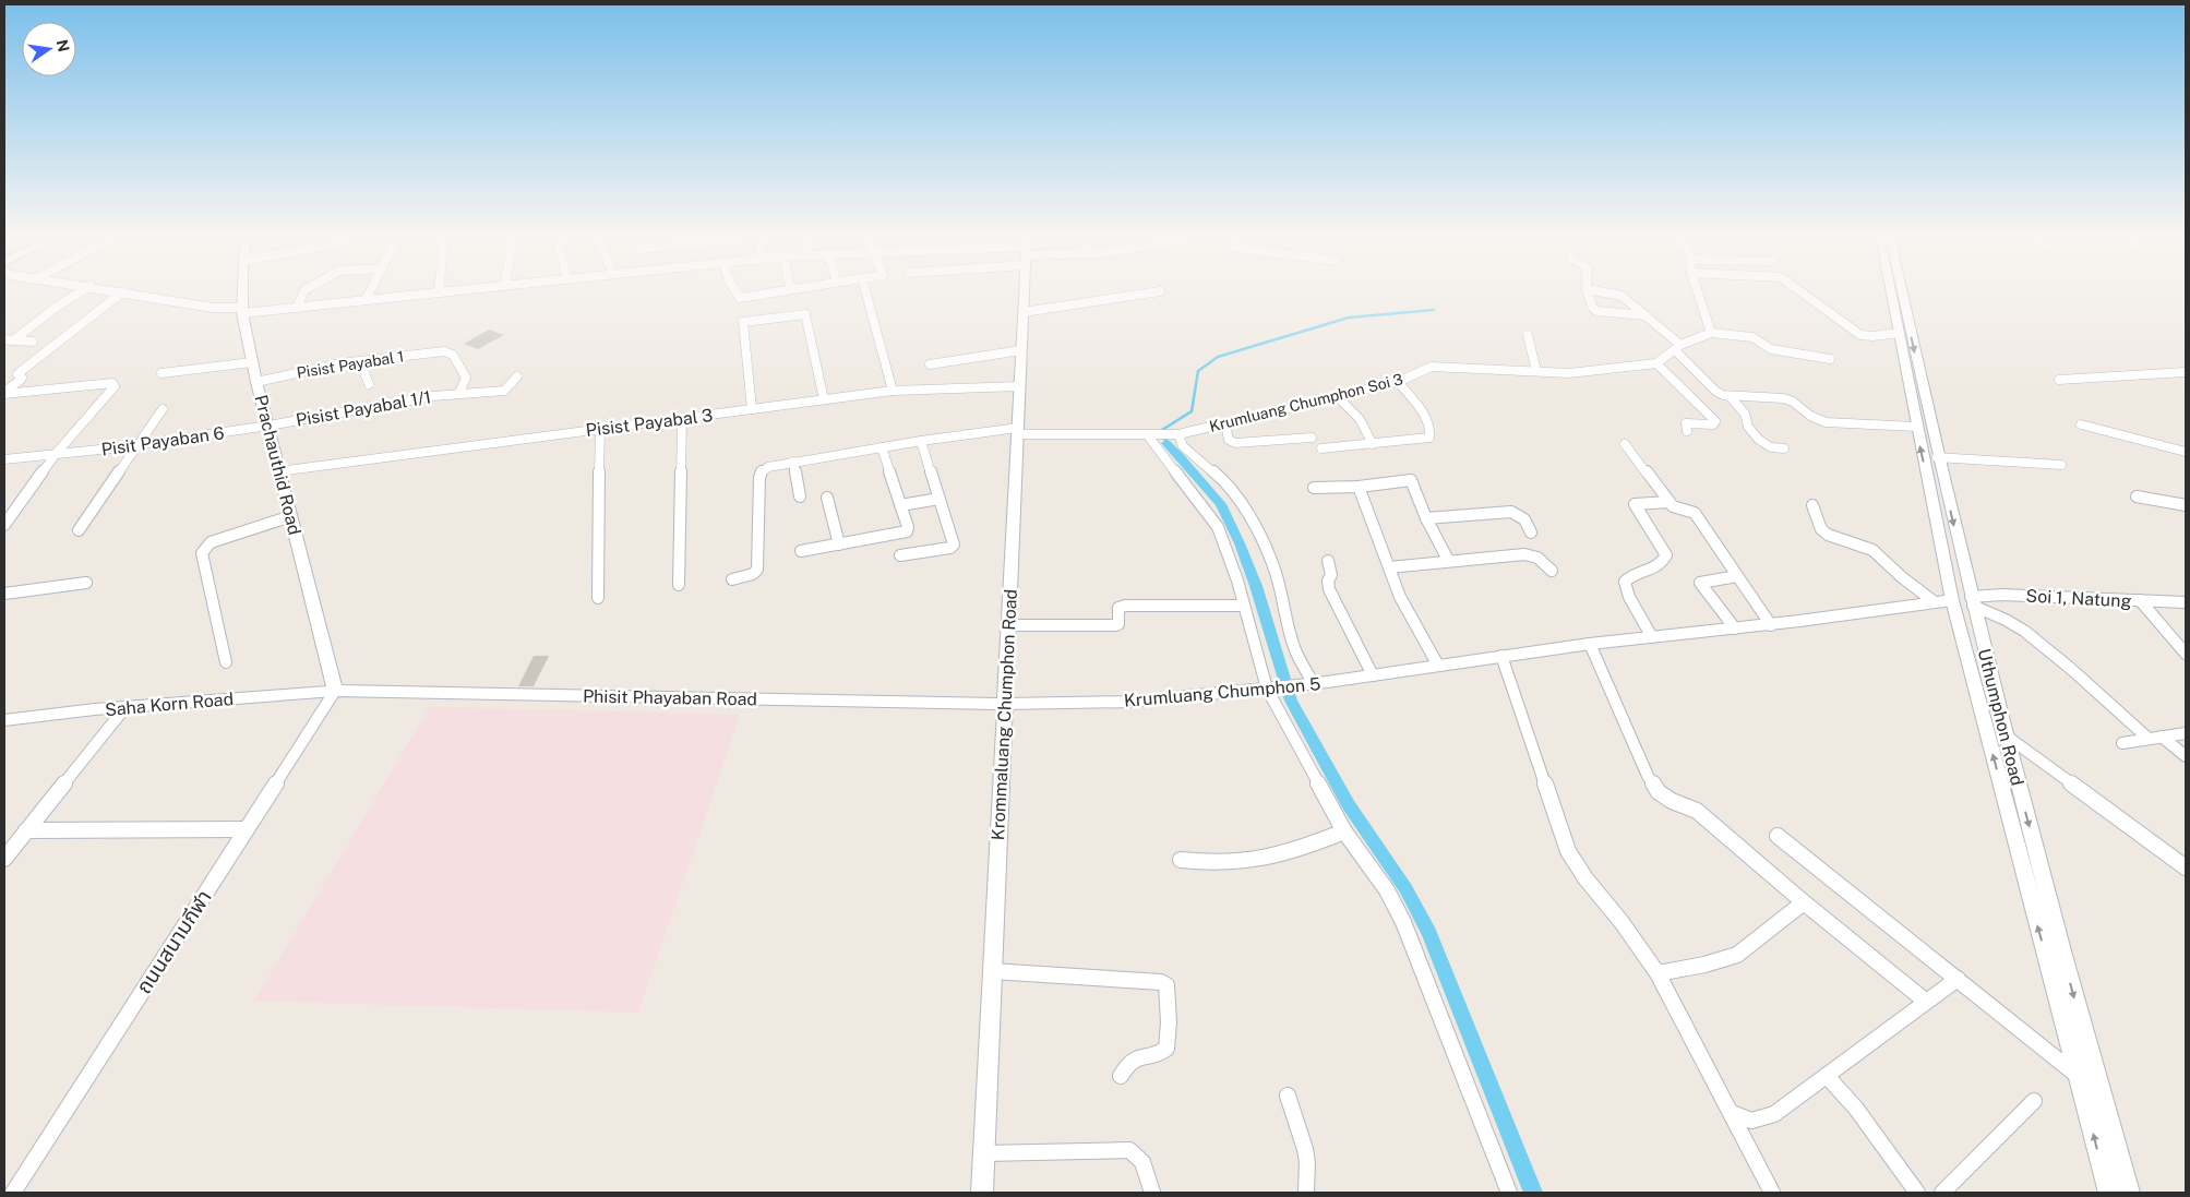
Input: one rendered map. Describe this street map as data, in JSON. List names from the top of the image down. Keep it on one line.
{"streets":{"street":["Pisist Payabal 1","Krumluang Chumphon Soi 3","Pisist Payabal 1/1","Pisist Payabal 3","Pisit Payaban 6","Prachauthid Road","Soi 1, Natung","Krumluang Chumphon 5","Phisit Phayaban Road","Saha Korn Road","Krommaluang Chumphon Road","Uthumphon Road","ถนนสนามกีฬา"]},"crossings":[["Pisist Payabal 1","Pisist Payabal 1/1"],["Pisist Payabal 1","Prachauthid Road"],["Krumluang Chumphon Soi 3","Krommaluang Chumphon Road"],["Pisist Payabal 1/1","Pisit Payaban 6"],["Pisist Payabal 1/1","Prachauthid Road"],["Pisist Payabal 3","Prachauthid Road"],["Pisist Payabal 3","Krommaluang Chumphon Road"],["Pisit Payaban 6","Prachauthid Road"],["Prachauthid Road","Phisit Phayaban Road"],["Prachauthid Road","Saha Korn Road"],["Prachauthid Road","ถนนสนามกีฬา"],["Soi 1, Natung","Uthumphon Road"],["Krumluang Chumphon 5","Phisit Phayaban Road"],["Krumluang Chumphon 5","Krommaluang Chumphon Road"],["Krumluang Chumphon 5","Uthumphon Road"],["Phisit Phayaban Road","Saha Korn Road"],["Phisit Phayaban Road","Krommaluang Chumphon Road"],["Phisit Phayaban Road","ถนนสนามกีฬา"],["Saha Korn Road","ถนนสนามกีฬา"]],"north":"right"}
